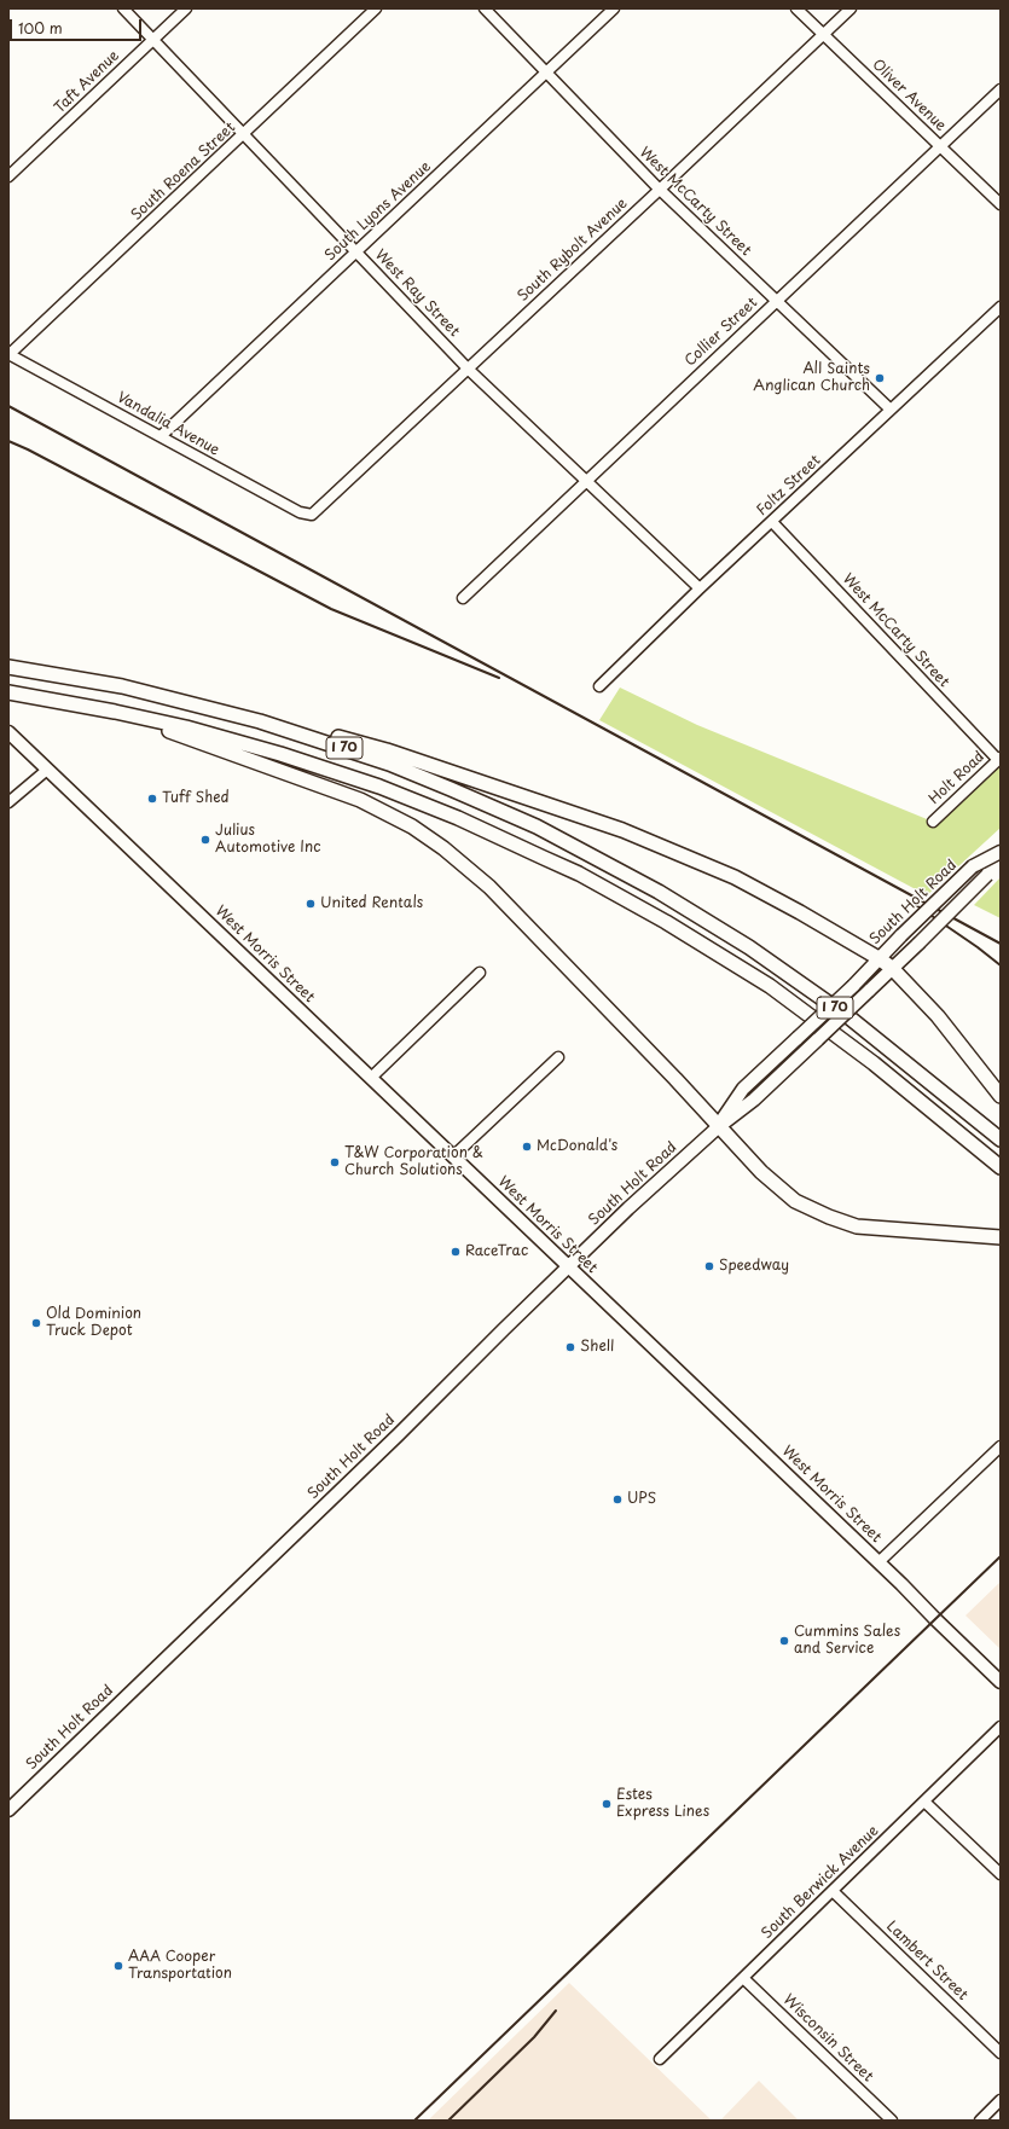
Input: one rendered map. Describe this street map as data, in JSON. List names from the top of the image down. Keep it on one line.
{"streets":{"highway":["I 70"],"main road":["South Holt Road","West Morris Street"],"street":["Taft Avenue","Oliver Avenue","South Roena Street","West McCarty Street","South Lyons Avenue","South Rybolt Avenue","West Ray Street","Collier Street","Vandalia Avenue","Foltz Street","Holt Road","South Berwick Avenue","Lambert Street","Wisconsin Street"]},"crossings":[["Taft Avenue","West Ray Street"],["Oliver Avenue","South Rybolt Avenue"],["Oliver Avenue","Collier Street"],["South Roena Street","West Ray Street"],["South Roena Street","Vandalia Avenue"],["West McCarty Street","South Lyons Avenue"],["West McCarty Street","South Rybolt Avenue"],["West McCarty Street","Collier Street"],["West McCarty Street","Foltz Street"],["West McCarty Street","Holt Road"],["South Lyons Avenue","West Ray Street"],["South Lyons Avenue","Vandalia Avenue"],["South Rybolt Avenue","West Ray Street"],["South Rybolt Avenue","Vandalia Avenue"],["West Ray Street","Collier Street"],["West Ray Street","Foltz Street"],["South Holt Road","West Morris Street"],["South Berwick Avenue","Lambert Street"],["South Berwick Avenue","Wisconsin Street"]],"places":["All Saints Anglican Church","Tuff Shed","Julius Automotive Inc","United Rentals","McDonald's","T&W Corporation & Church Solutions","RaceTrac","Speedway","Old Dominion Truck Depot","Shell","UPS","Cummins Sales and Service","Estes Express Lines","AAA Cooper Transportation"],"scale_bar":"100 m"}
